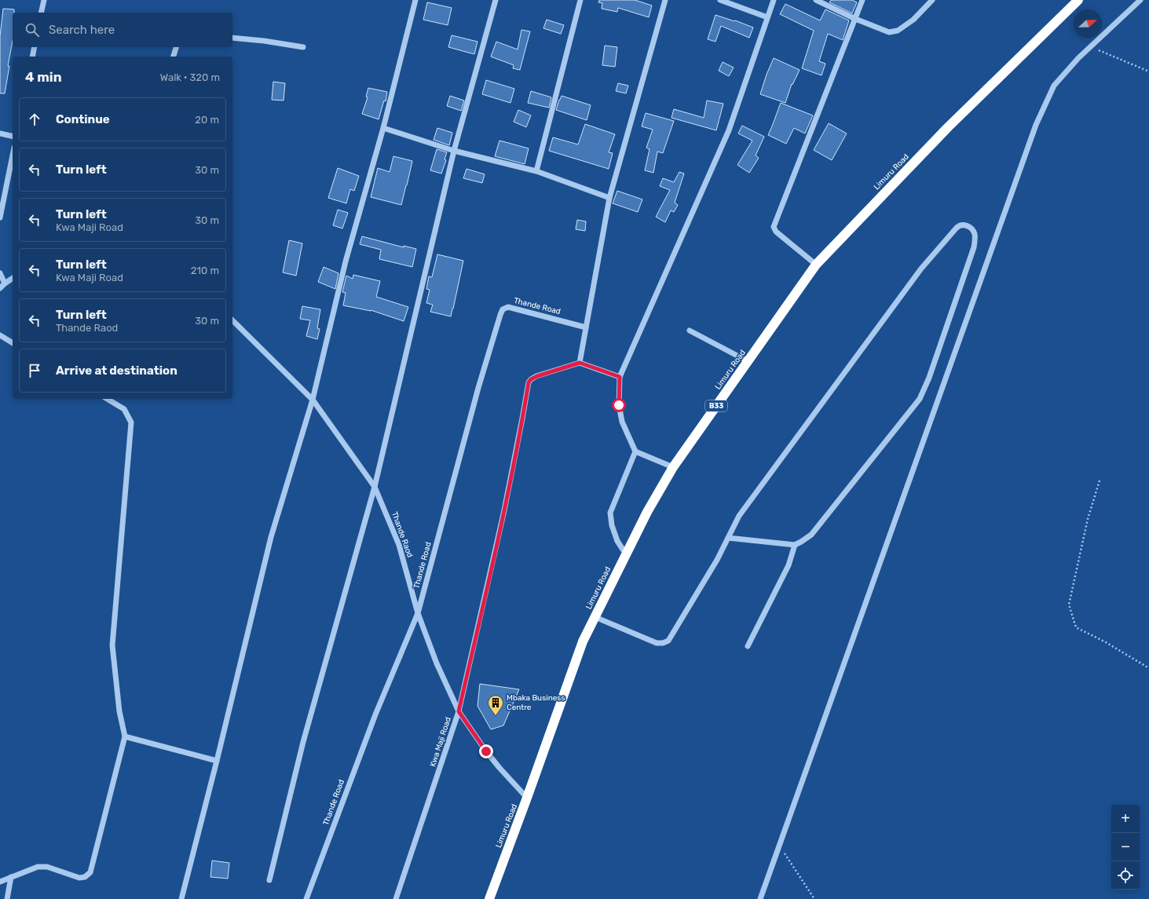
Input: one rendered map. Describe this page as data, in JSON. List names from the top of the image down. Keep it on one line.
{"streets":{"highway":["Limuru Road","B33"],"street":["Thande Road","Thande Raod","Kwa Maji Road"]},"crossings":[["Limuru Road","Thande Raod"],["Thande Road","Thande Raod"],["Thande Raod","Kwa Maji Road"]],"places":{"building":["Mbaka Business Centre"]},"north":"right","page":{"search":"Search here","heading":["4 min","Walk · 320 m"],"list":[["Continue","20 m"],["Turn left","30 m"],["Turn left","Kwa Maji Road","30 m"],["Turn left","Kwa Maji Road","210 m"],["Turn left","Thande Raod","30 m"],"Arrive at destination"],"map_buttons":["+","−"]}}
